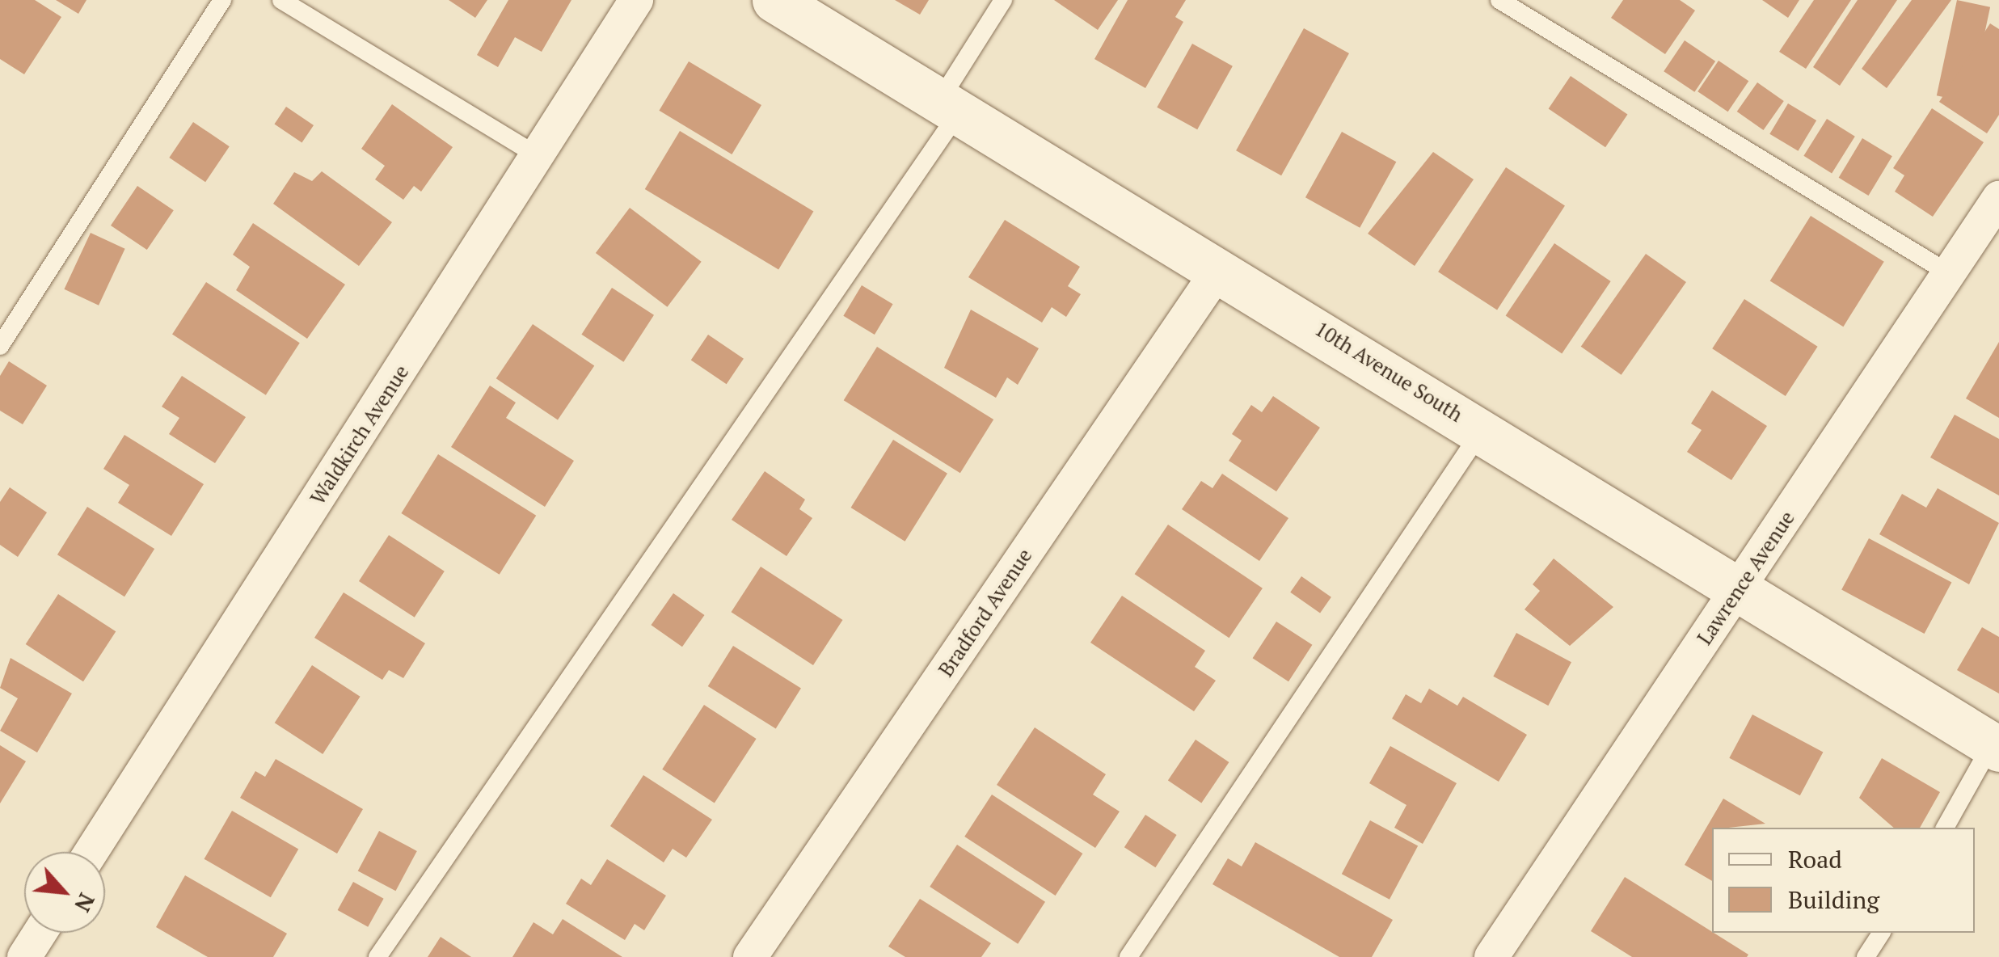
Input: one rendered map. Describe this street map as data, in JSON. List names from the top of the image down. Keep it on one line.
{"streets":{"street":["10th Avenue South","Waldkirch Avenue","Lawrence Avenue","Bradford Avenue"]},"crossings":[["10th Avenue South","Lawrence Avenue"],["10th Avenue South","Bradford Avenue"]],"legend":["Road","Building"],"north":"bottom right"}
